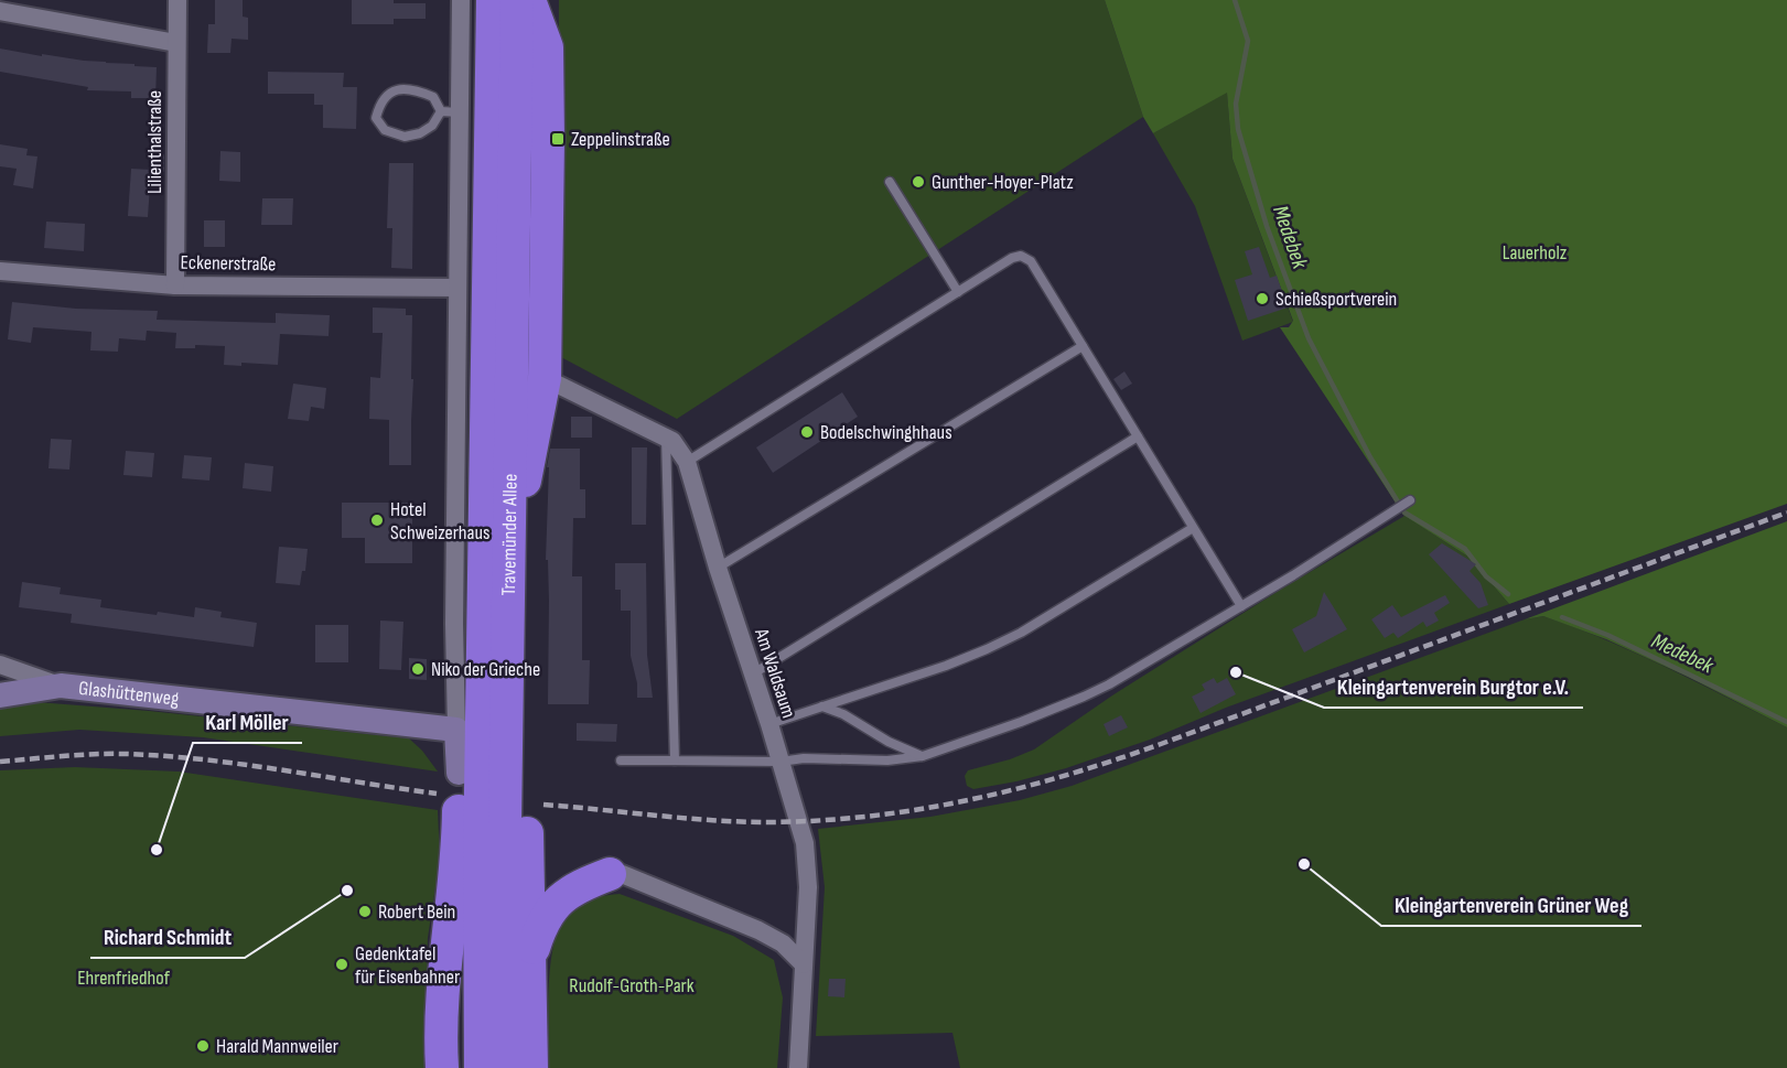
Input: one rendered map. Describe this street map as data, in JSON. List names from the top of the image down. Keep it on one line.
{"streets":{"highway":["Travemünder Allee"],"street":["Lilienthalstraße","Eckenerstraße","Am Waldsaum","Glashüttenweg"]},"crossings":[["Lilienthalstraße","Eckenerstraße"]],"water":["Medebek"],"parks":["Lauerholz","Ehrenfriedhof","Rudolf-Groth-Park"],"places":{"transit":["Zeppelinstraße"],"other":["Gunther-Hoyer-Platz","Schießsportverein","Bodelschwinghhaus","Hotel Schweizerhaus","Niko der Grieche","Kleingartenverein Burgtor e.V.","Karl Möller","Kleingartenverein Grüner Weg","Richard Schmidt","Robert Bein","Gedenktafel für Eisenbahner","Harald Mannweiler"]}}
